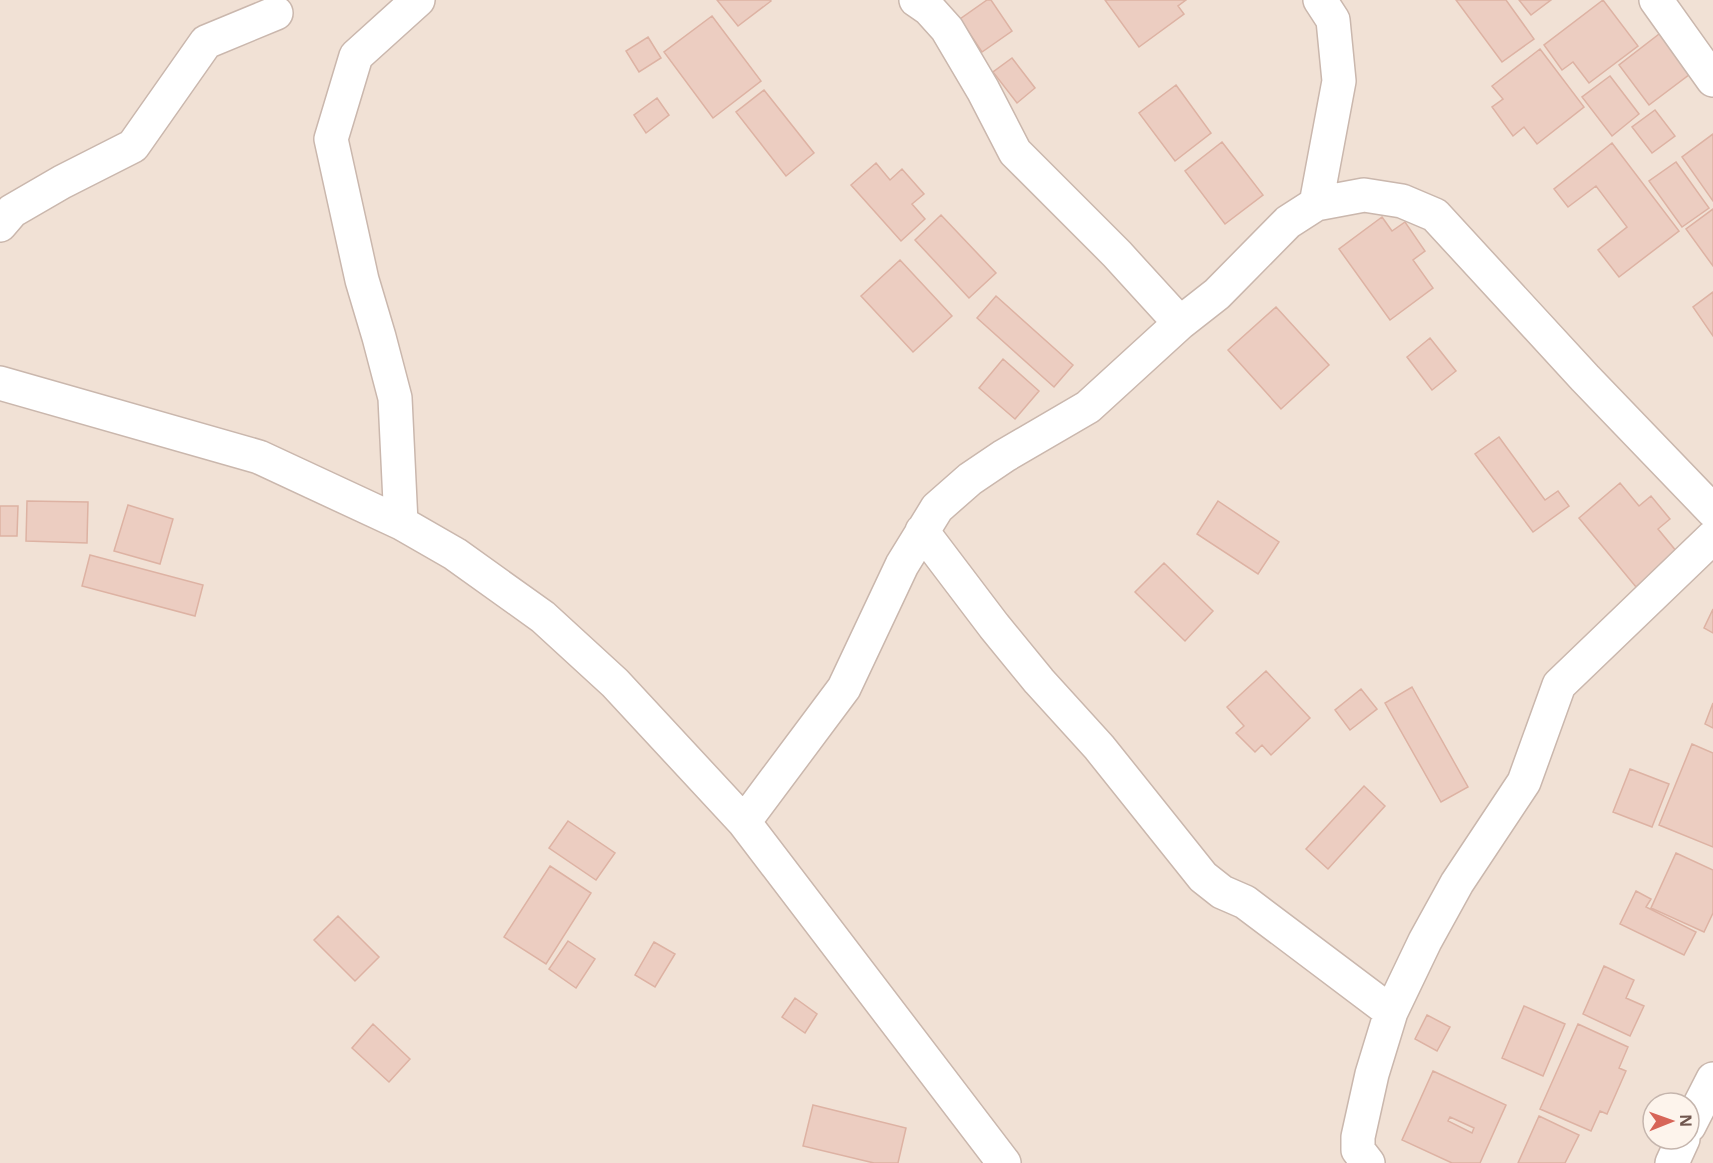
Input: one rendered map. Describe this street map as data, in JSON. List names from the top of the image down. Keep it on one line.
{"north":"right"}
